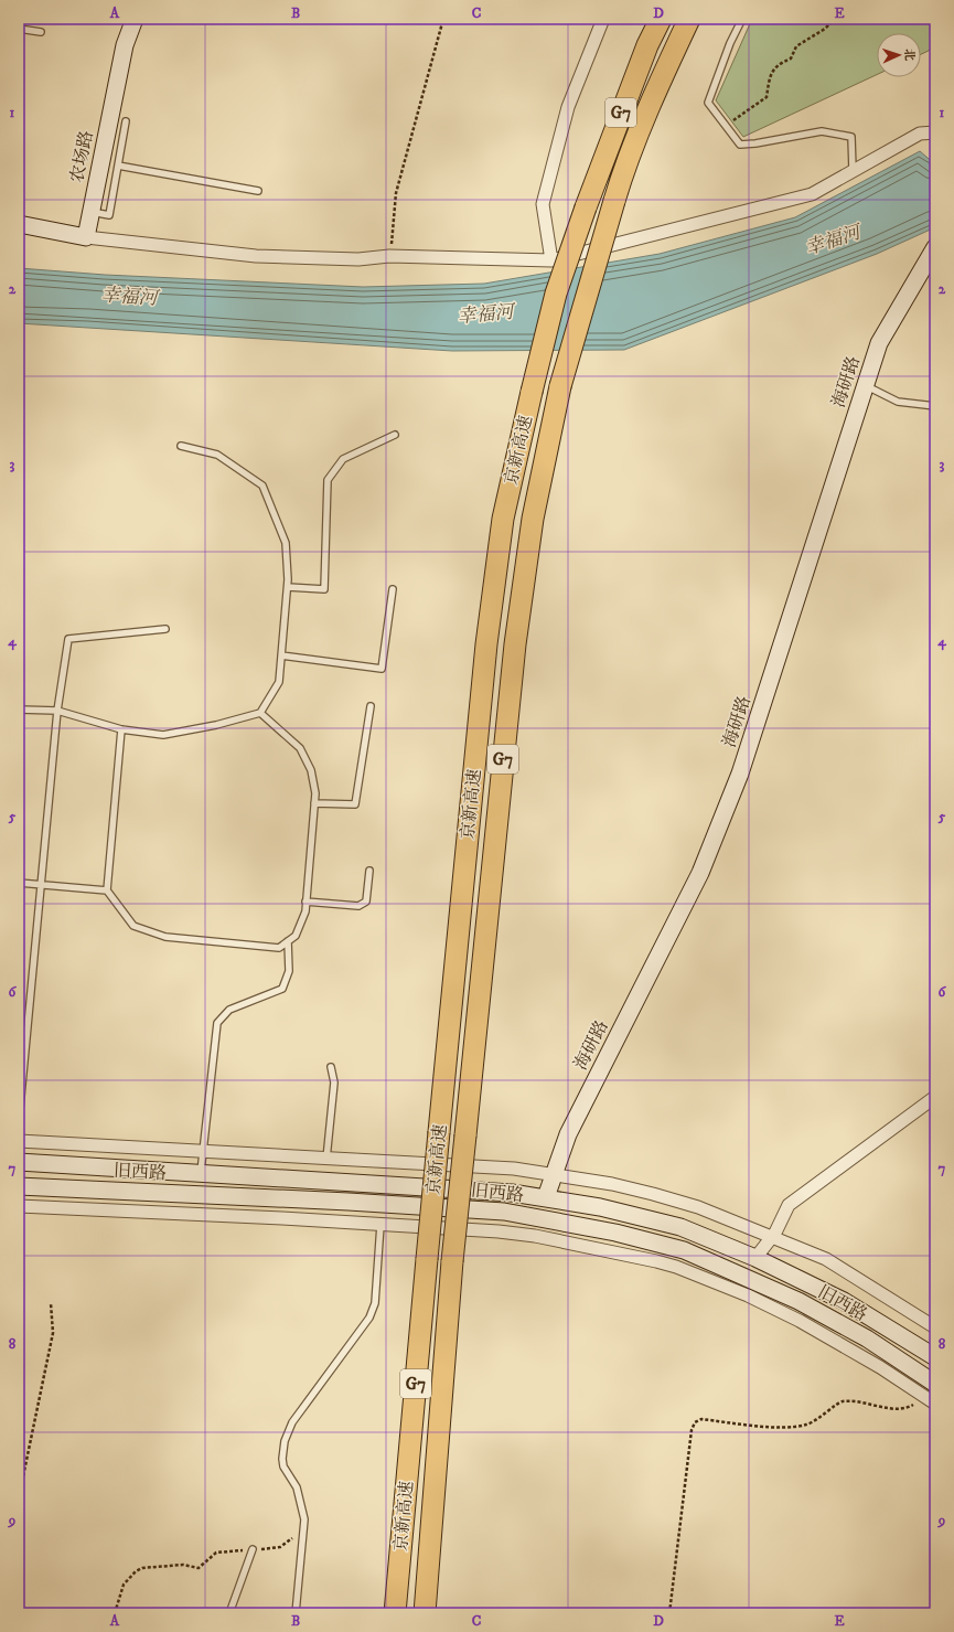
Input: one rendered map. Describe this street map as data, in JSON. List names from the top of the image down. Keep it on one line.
{"streets":{"highway":["G7","京新高速"],"main road":["农场路","海研路","旧西路"]},"crossings":[["海研路","旧西路"]],"water":["幸福河"],"north":"right","grid":{"columns":["A","B","C","D","E"],"rows":["1","2","3","4","5","6","7","8","9"]}}
